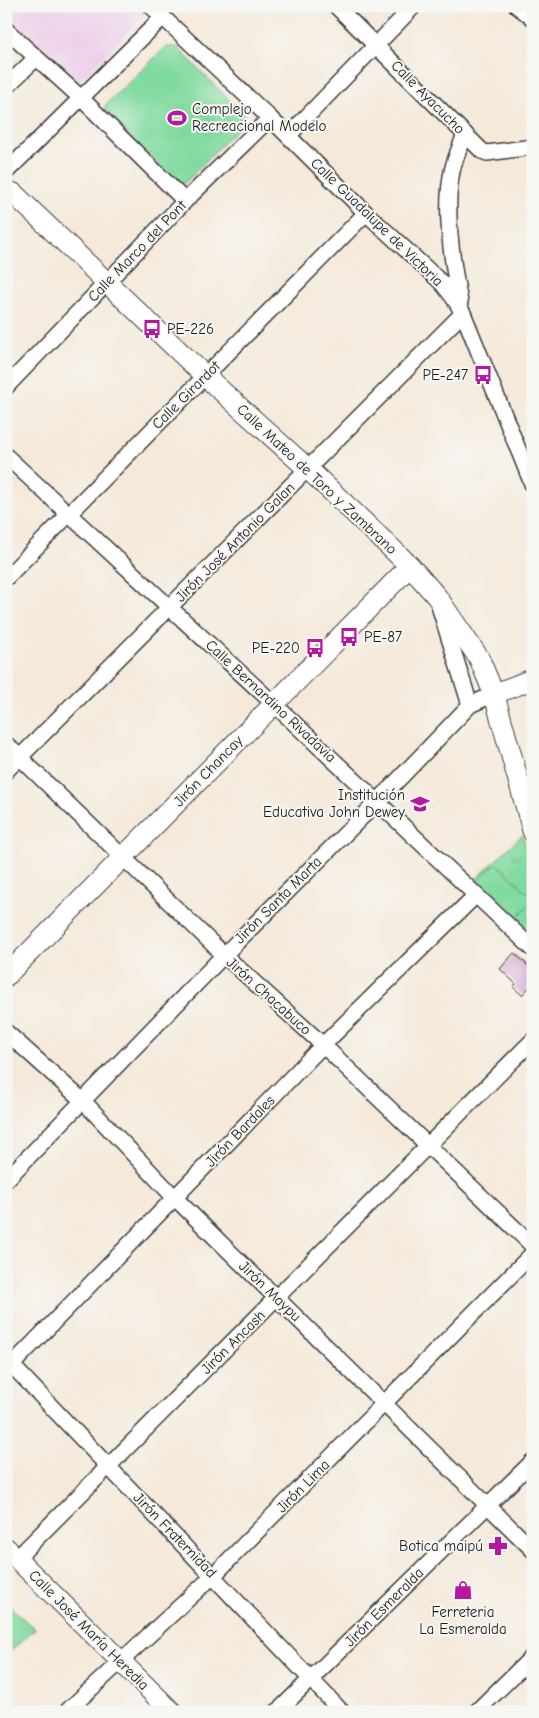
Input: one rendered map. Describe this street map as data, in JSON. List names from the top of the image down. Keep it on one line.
{"streets":{"street":["Calle Ayacucho","Calle Guadalupe de Victoria","Calle Marco del Pont","Calle Girardot","Calle Mateo de Toro y Zambrano","Jirón José Antonio Galan","Calle Bernardino Rivadavia","Jirón Chancay","Jirón Santa Marta","Jirón Chacabuco","Jirón Bardales","Jirón Maypu","Jirón Ancash","Jirón Lima","Jirón Fraternidad","Jirón Esmeralda","Calle José María Heredia"]},"crossings":[["Calle Guadalupe de Victoria","Calle Marco del Pont"],["Calle Guadalupe de Victoria","Calle Girardot"],["Calle Marco del Pont","Calle Mateo de Toro y Zambrano"],["Calle Girardot","Calle Mateo de Toro y Zambrano"],["Calle Girardot","Calle Bernardino Rivadavia"],["Calle Mateo de Toro y Zambrano","Jirón José Antonio Galan"],["Calle Mateo de Toro y Zambrano","Jirón Chancay"],["Calle Mateo de Toro y Zambrano","Jirón Santa Marta"],["Jirón José Antonio Galan","Calle Bernardino Rivadavia"],["Jirón José Antonio Galan","Jirón Chacabuco"],["Calle Bernardino Rivadavia","Jirón Chancay"],["Calle Bernardino Rivadavia","Jirón Santa Marta"],["Calle Bernardino Rivadavia","Jirón Bardales"],["Jirón Chancay","Jirón Chacabuco"],["Jirón Santa Marta","Jirón Chacabuco"],["Jirón Santa Marta","Jirón Maypu"],["Jirón Chacabuco","Jirón Bardales"],["Jirón Chacabuco","Jirón Ancash"],["Jirón Bardales","Jirón Maypu"],["Jirón Bardales","Jirón Fraternidad"],["Jirón Maypu","Jirón Ancash"],["Jirón Maypu","Jirón Lima"],["Jirón Maypu","Jirón Esmeralda"],["Jirón Ancash","Jirón Fraternidad"],["Jirón Ancash","Calle José María Heredia"],["Jirón Lima","Jirón Fraternidad"],["Jirón Lima","Calle José María Heredia"],["Jirón Fraternidad","Jirón Esmeralda"]],"places":{"sports":["Complejo Recreacional Modelo"],"bus stop":["PE-226","PE-247","PE-87","PE-220"],"school or university":["Institución Educativa John Dewey"],"pharmacy":["Botica maipú"],"shop":["Ferreteria La Esmeralda"]}}
